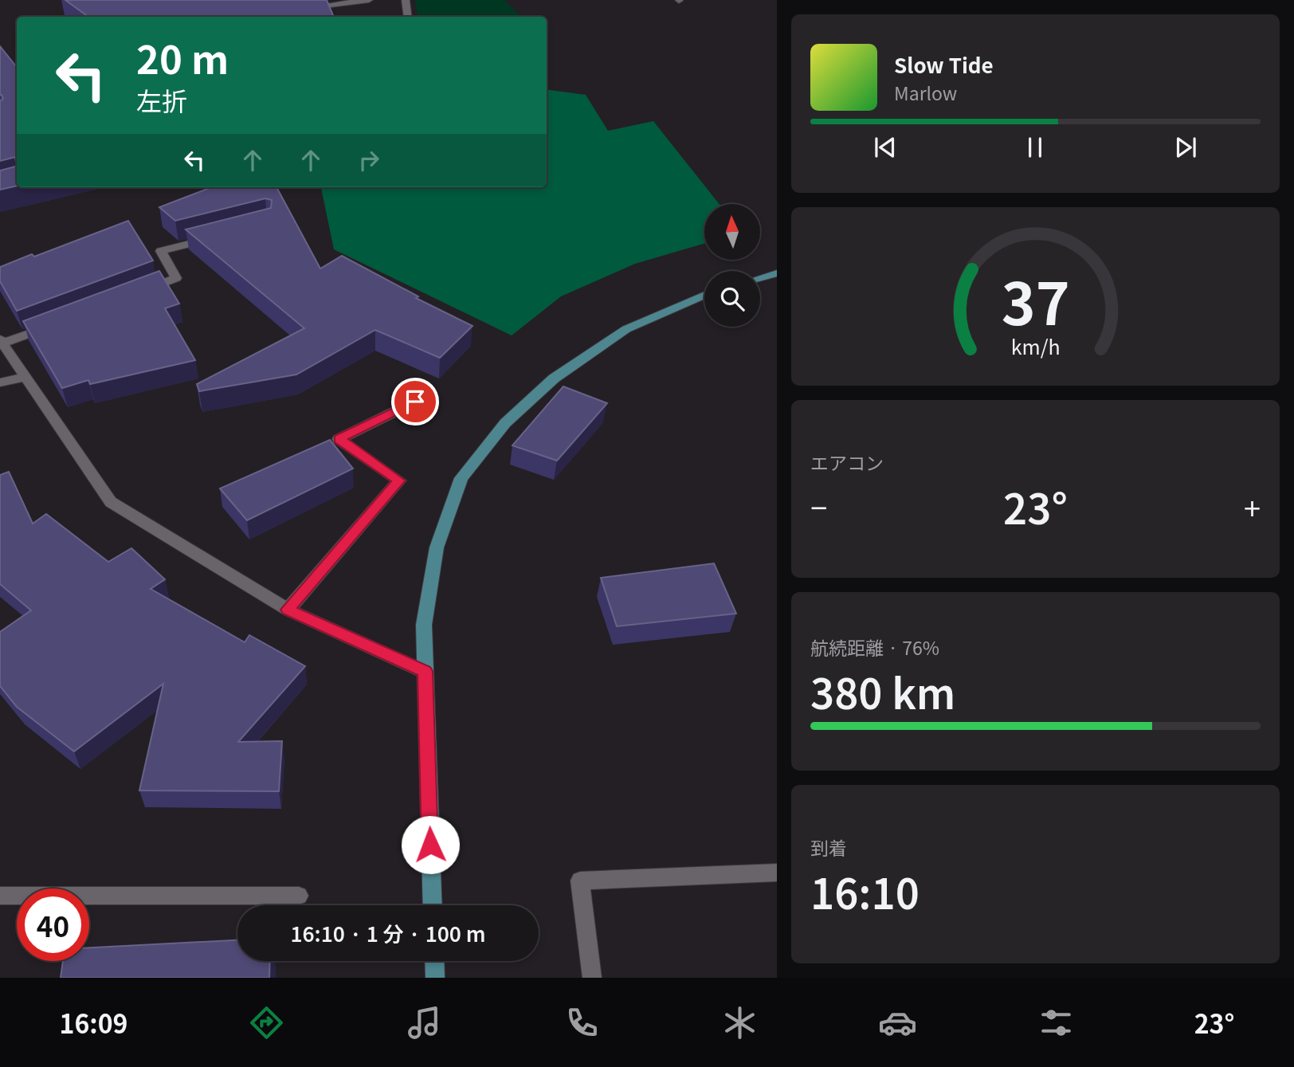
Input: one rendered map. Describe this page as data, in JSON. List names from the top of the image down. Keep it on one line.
{"north":"top","page":{"turn":["20 m","左折"],"song":["Slow Tide","Marlow"],"tile":["エアコン",["航続距離 · 76%","380 km"],["到着","16:10"]],"heat":["−","23°","+"],"limit":"40","trip":"16:10 · 1 分 · 100 m","tabs":["16:09","23°"],"gauge":["37","km/h"]}}
